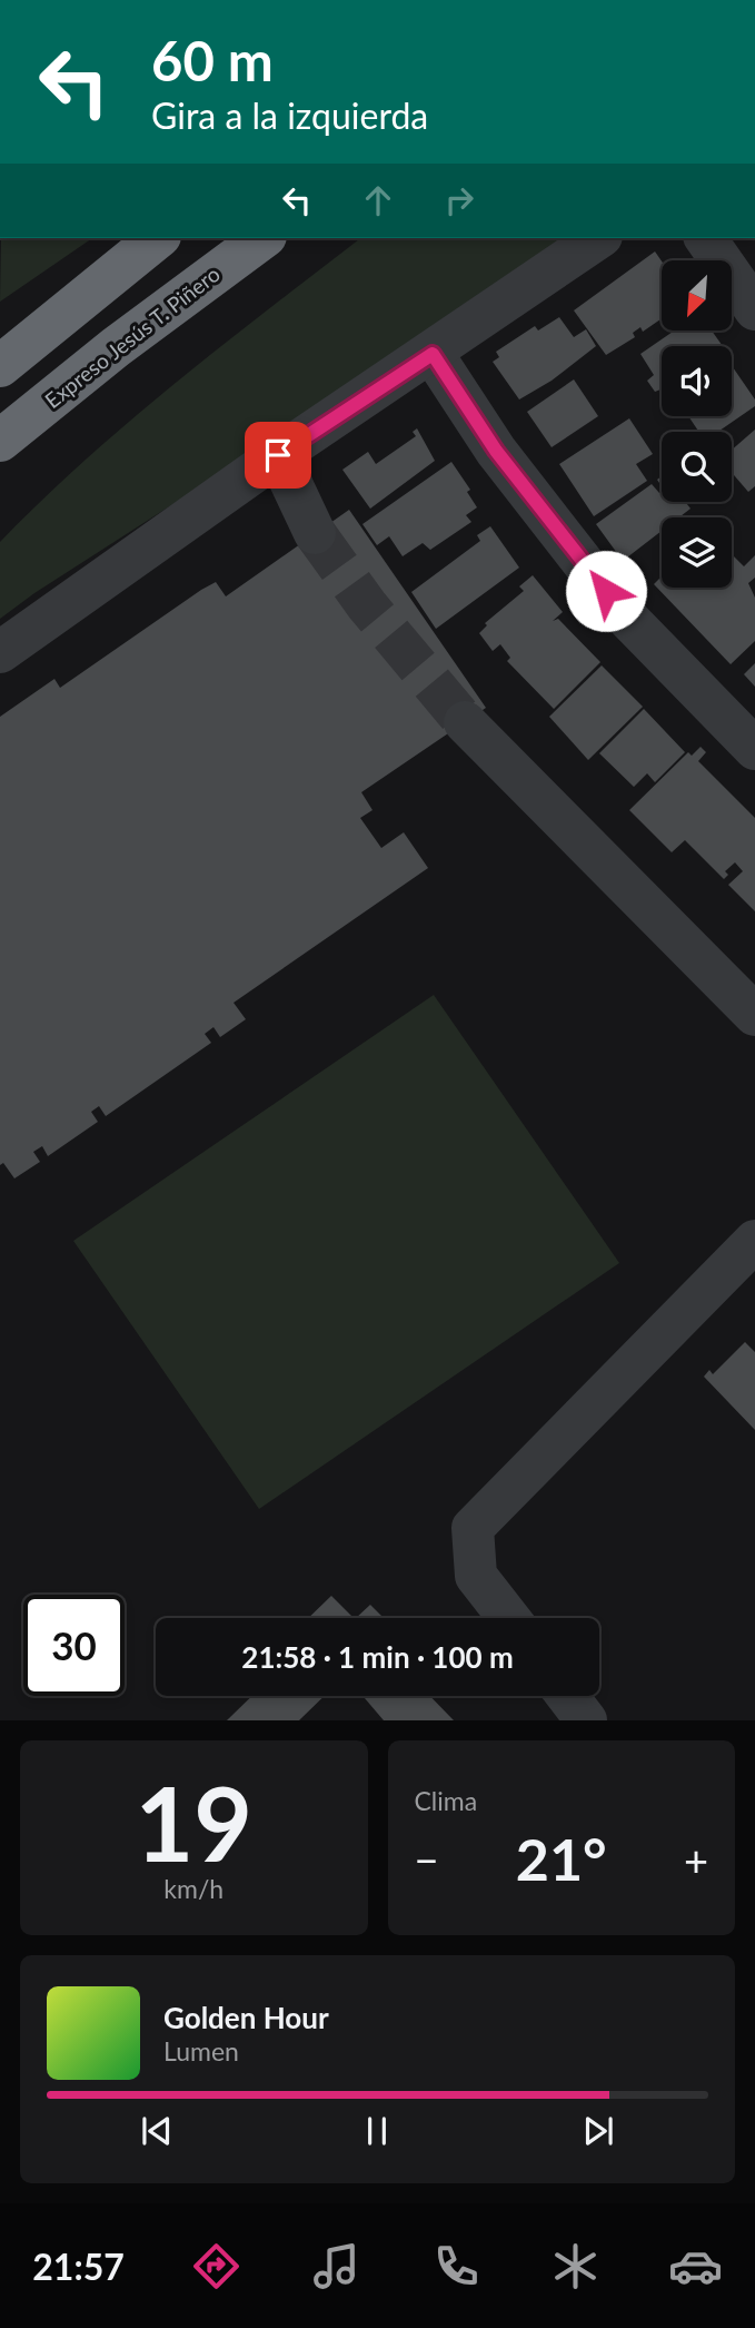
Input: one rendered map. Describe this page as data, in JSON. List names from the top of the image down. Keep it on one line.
{"streets":{"highway":["Expreso Jesús T. Piñero"]},"north":"bottom left","page":{"turn":["60 m","Gira a la izquierda"],"limit":"30","trip":"21:58 · 1 min · 100 m","tile":[["19","km/h"],"Clima"],"heat":["−","21°","+"],"song":["Golden Hour","Lumen"],"tabs":"21:57"}}
